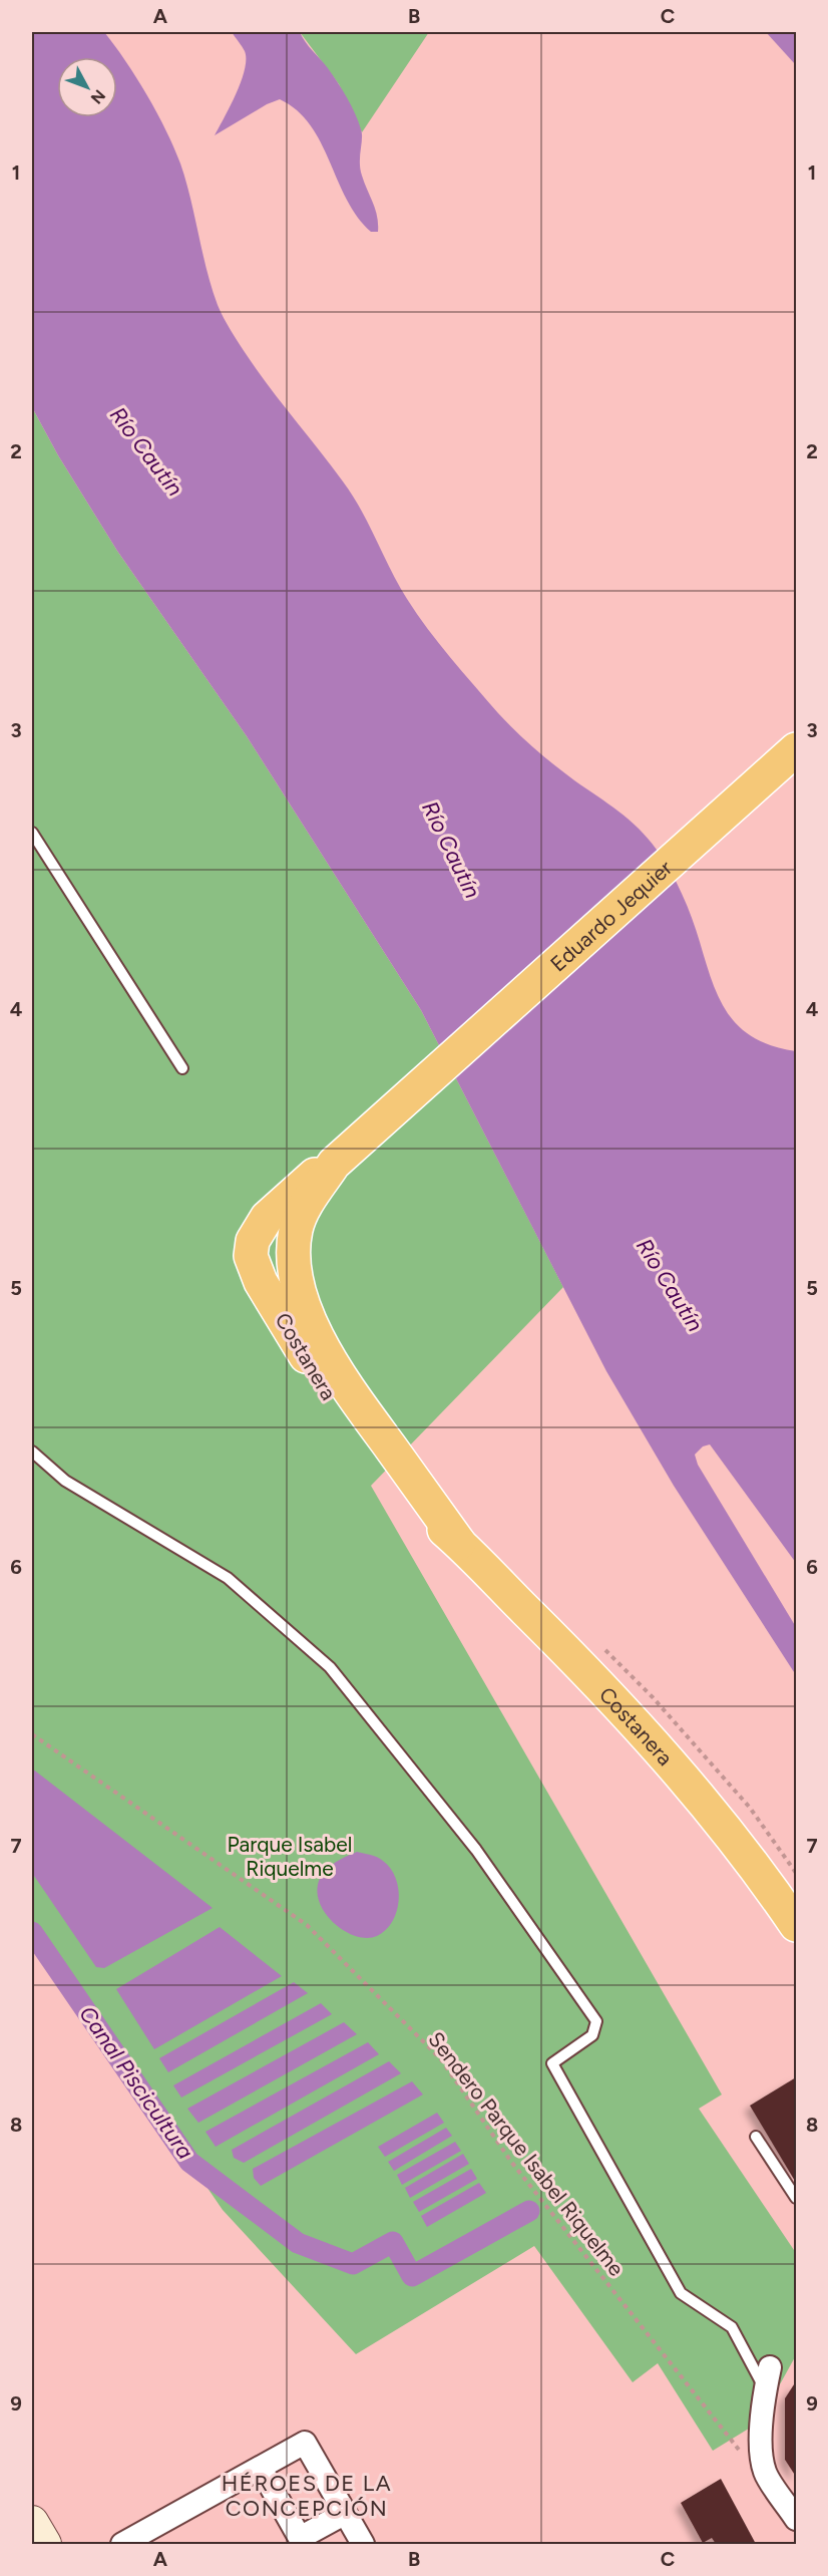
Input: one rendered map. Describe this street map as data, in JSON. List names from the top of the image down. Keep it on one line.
{"streets":{"highway":["Eduardo Jequier","Costanera"],"path":["Sendero Parque Isabel Riquelme"]},"crossings":[["Eduardo Jequier","Costanera"]],"districts":["HÉROES DE LA CONCEPCIÓN"],"water":["Río Cautín","Canal Piscicultura"],"parks":["Parque Isabel Riquelme"],"north":"bottom right","grid":{"columns":["A","B","C"],"rows":["1","2","3","4","5","6","7","8","9"]}}
